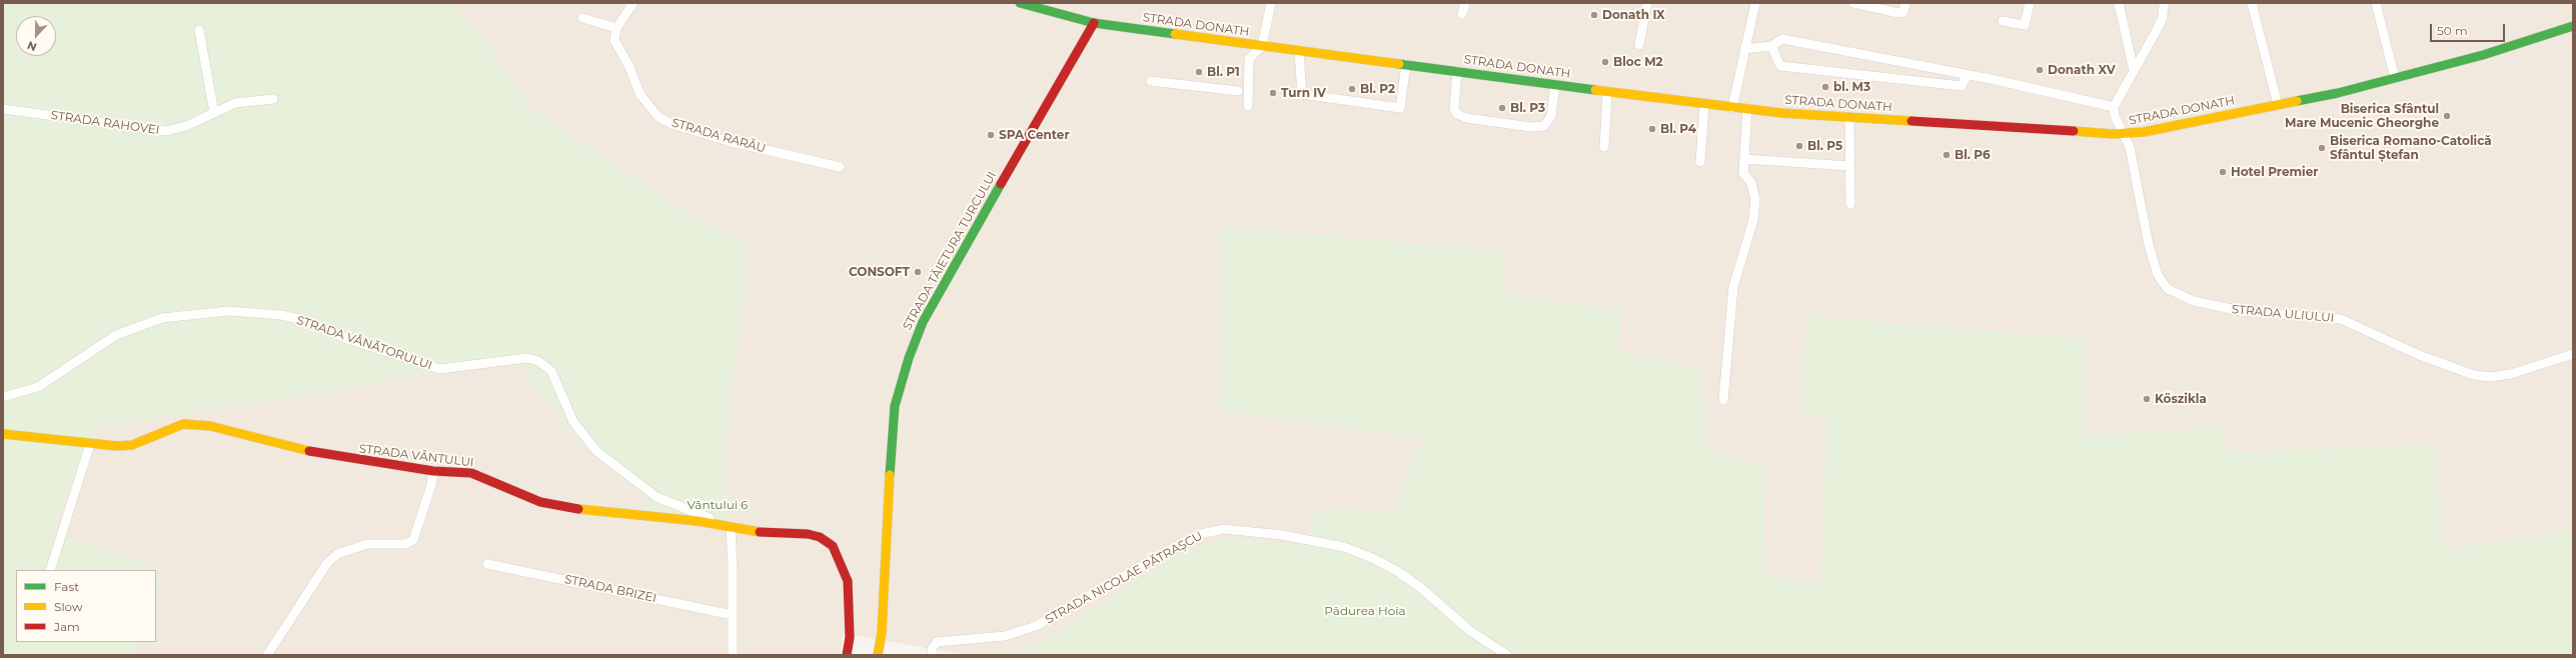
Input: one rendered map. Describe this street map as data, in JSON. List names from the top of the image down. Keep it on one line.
{"streets":{"main road":["STRADA DONATH","STRADA TĂIETURA TURCULUI","STRADA VÂNTULUI"],"street":["STRADA RAHOVEI","STRADA RARĂU","STRADA ULIULUI","STRADA VÂNĂTORULUI","STRADA NICOLAE PĂTRAȘCU","STRADA BRIZEI"]},"crossings":[["STRADA DONATH","STRADA TĂIETURA TURCULUI"],["STRADA DONATH","STRADA ULIULUI"],["STRADA VÂNĂTORULUI","STRADA VÂNTULUI"]],"parks":["Vântului 6","Pădurea Hoia"],"places":["Donath IX","Bloc M2","Donath XV","Bl. P1","bl. M3","Bl. P2","Turn IV","Bl. P3","Biserica Sfântul Mare Mucenic Gheorghe","Bl. P4","SPA Center","Bl. P5","Biserica Romano-Catolică Sfântul Ștefan","Bl. P6","Hotel Premier","CONSOFT","Kőszikla"],"legend":["Fast","Slow","Jam"],"scale_bar":"50 m","north":"bottom"}
